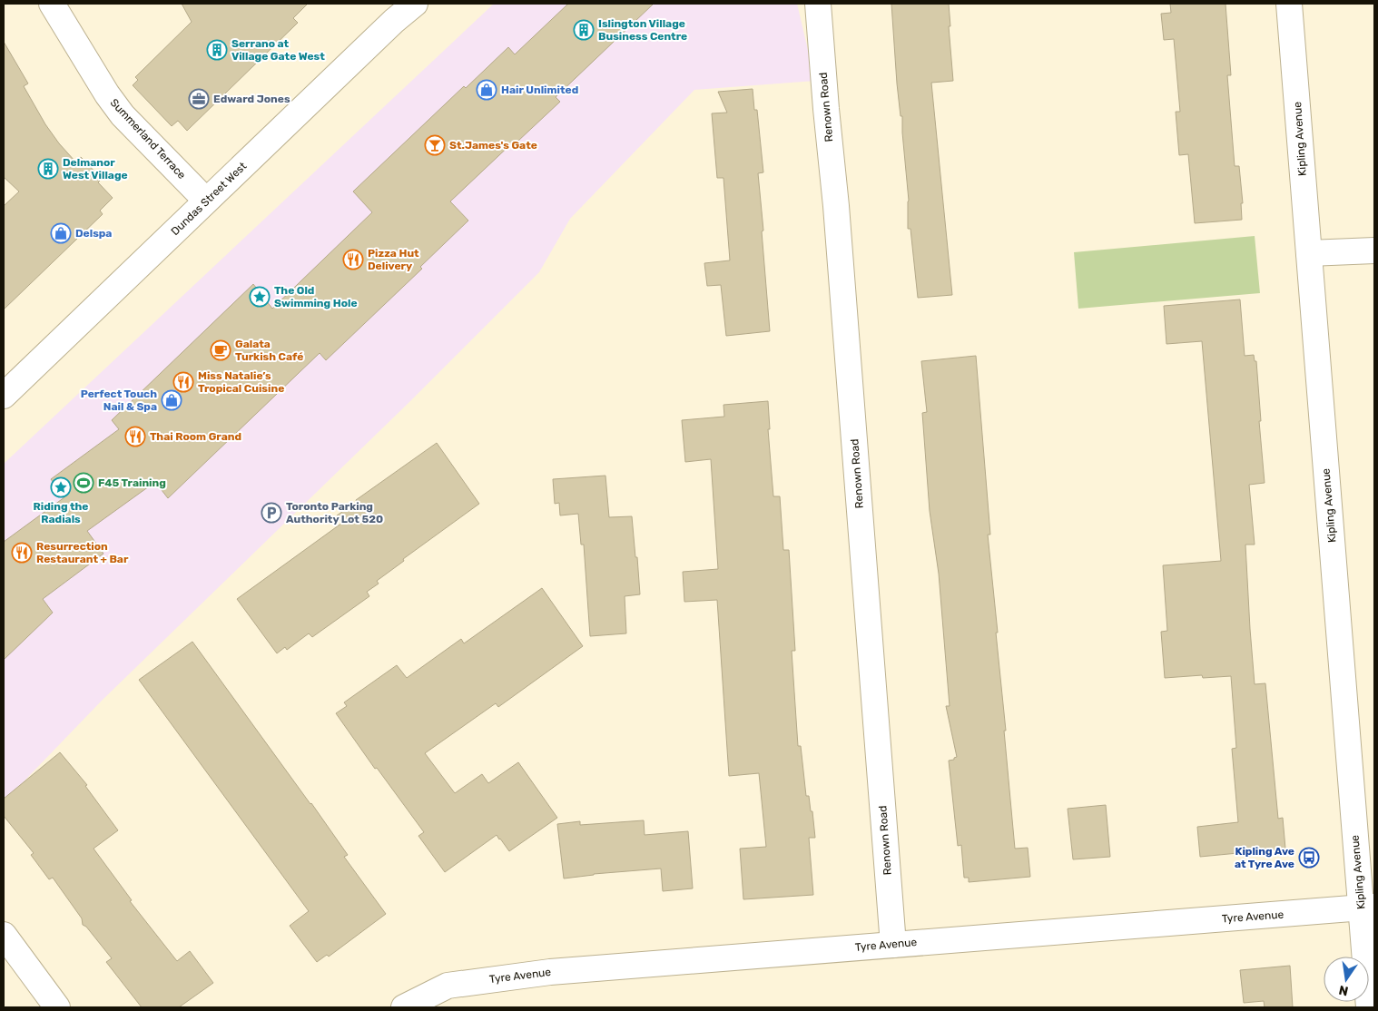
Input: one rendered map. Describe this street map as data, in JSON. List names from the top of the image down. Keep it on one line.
{"streets":{"street":["Renown Road","Summerland Terrace","Kipling Avenue","Dundas Street West","Tyre Avenue"]},"crossings":[["Renown Road","Tyre Avenue"],["Summerland Terrace","Dundas Street West"],["Kipling Avenue","Tyre Avenue"]],"places":{"building":["Islington Village Business Centre","Serrano at Village Gate West","Delmanor West Village"],"shop":["Hair Unlimited","Delspa","Perfect Touch Nail & Spa"],"office":["Edward Jones"],"bar":["St.James's Gate"],"restaurant":["Pizza Hut Delivery","Miss Natalie’s Tropical Cuisine","Thai Room Grand","Resurrection Restaurant + Bar"],"place":["The Old Swimming Hole","Riding the Radials"],"cafe":["Galata Turkish Café"],"sports":["F45 Training"],"parking":["Toronto Parking Authority Lot 520"],"bus stop":["Kipling Ave at Tyre Ave"]},"north":"bottom"}
